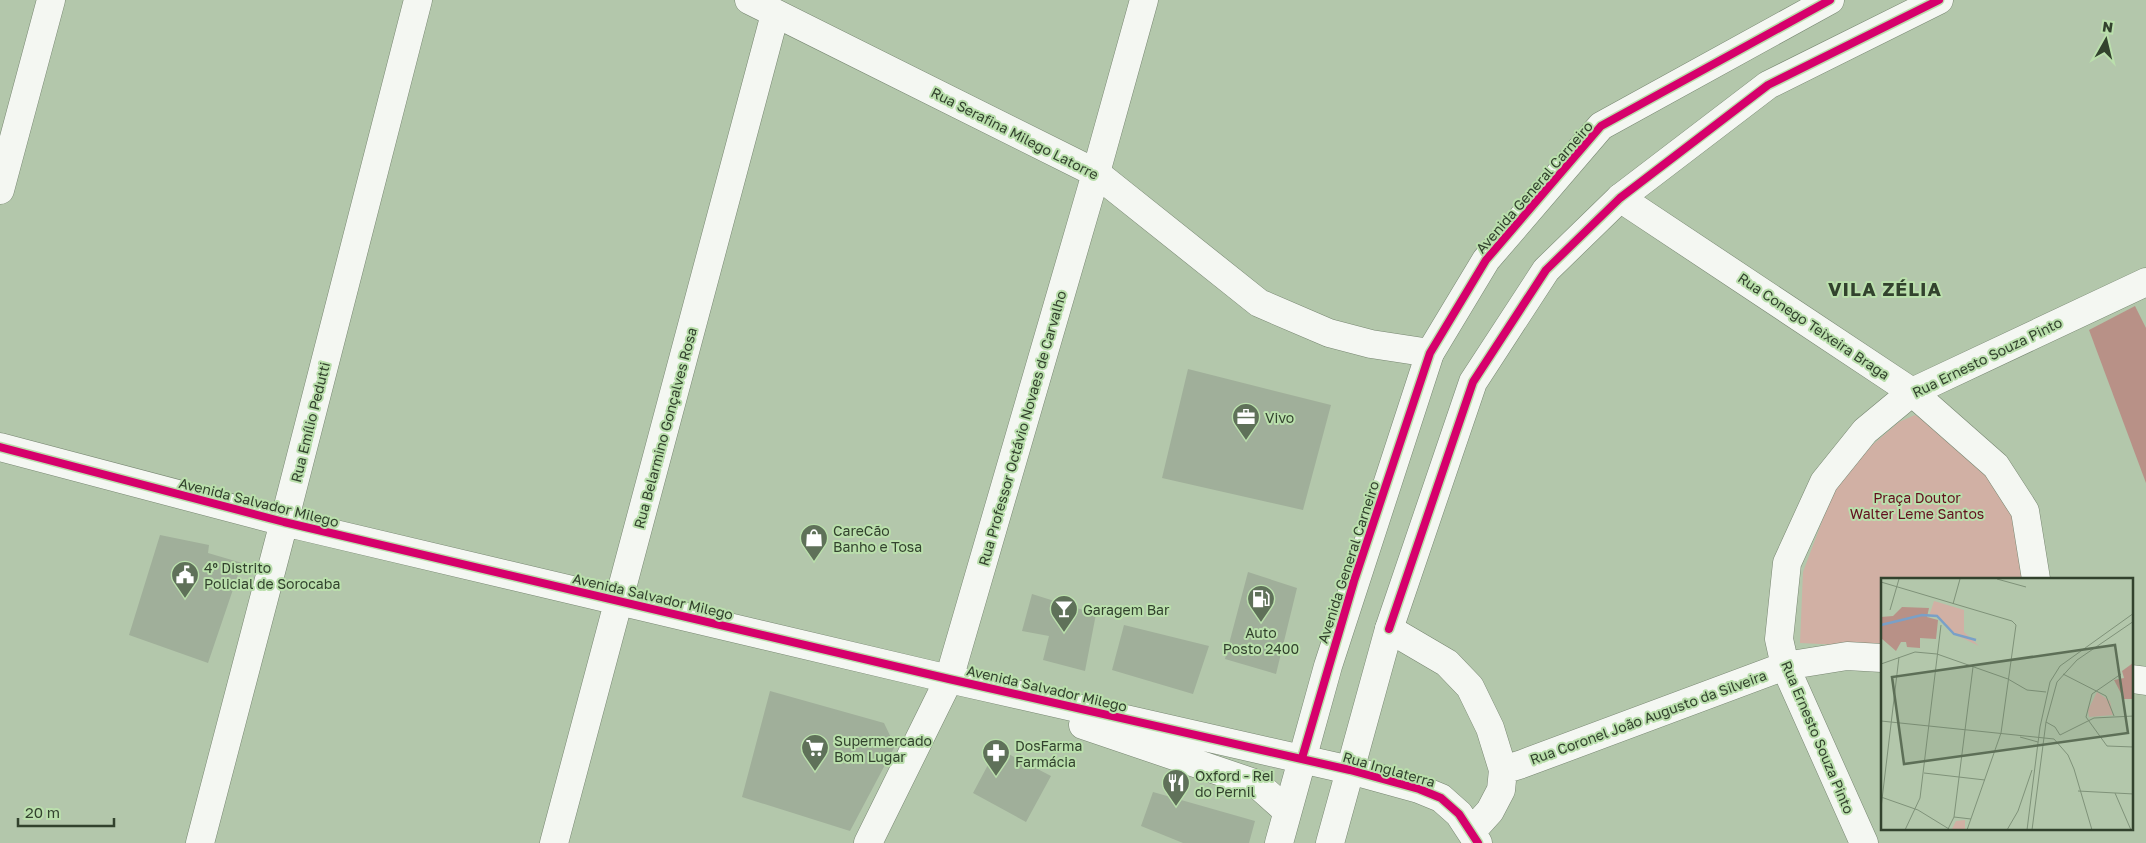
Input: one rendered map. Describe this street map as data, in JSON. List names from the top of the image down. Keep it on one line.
{"streets":{"street":["Rua Serafina Milego Latorre","Avenida General Carneiro","Rua Conego Teixeira Braga","Rua Ernesto Souza Pinto","Rua Emílio Pedutti","Rua Belarmino Gonçalves Rosa","Rua Professor Octávio Novaes de Carvalho","Avenida Salvador Milego","Rua Coronel João Augusto da Silveira","Rua Inglaterra"]},"crossings":[["Rua Serafina Milego Latorre","Avenida General Carneiro"],["Rua Serafina Milego Latorre","Rua Belarmino Gonçalves Rosa"],["Rua Serafina Milego Latorre","Rua Professor Octávio Novaes de Carvalho"],["Avenida General Carneiro","Avenida Salvador Milego"],["Avenida General Carneiro","Rua Inglaterra"],["Rua Conego Teixeira Braga","Rua Ernesto Souza Pinto"],["Rua Ernesto Souza Pinto","Rua Coronel João Augusto da Silveira"],["Rua Emílio Pedutti","Avenida Salvador Milego"],["Rua Belarmino Gonçalves Rosa","Avenida Salvador Milego"],["Rua Professor Octávio Novaes de Carvalho","Avenida Salvador Milego"],["Avenida Salvador Milego","Rua Inglaterra"]],"districts":["VILA ZÉLIA"],"parks":["Praça Doutor Walter Leme Santos"],"places":{"office":["Vivo"],"shop":["CareCão Banho e Tosa"],"public building":["4º Distrito Policial de Sorocaba"],"fuel station":["Auto Posto 2400"],"bar":["Garagem Bar"],"supermarket":["Supermercado Bom Lugar"],"pharmacy":["DosFarma Farmácia"],"restaurant":["Oxford - Rei do Pernil"]},"scale_bar":"20 m","north":"top"}
